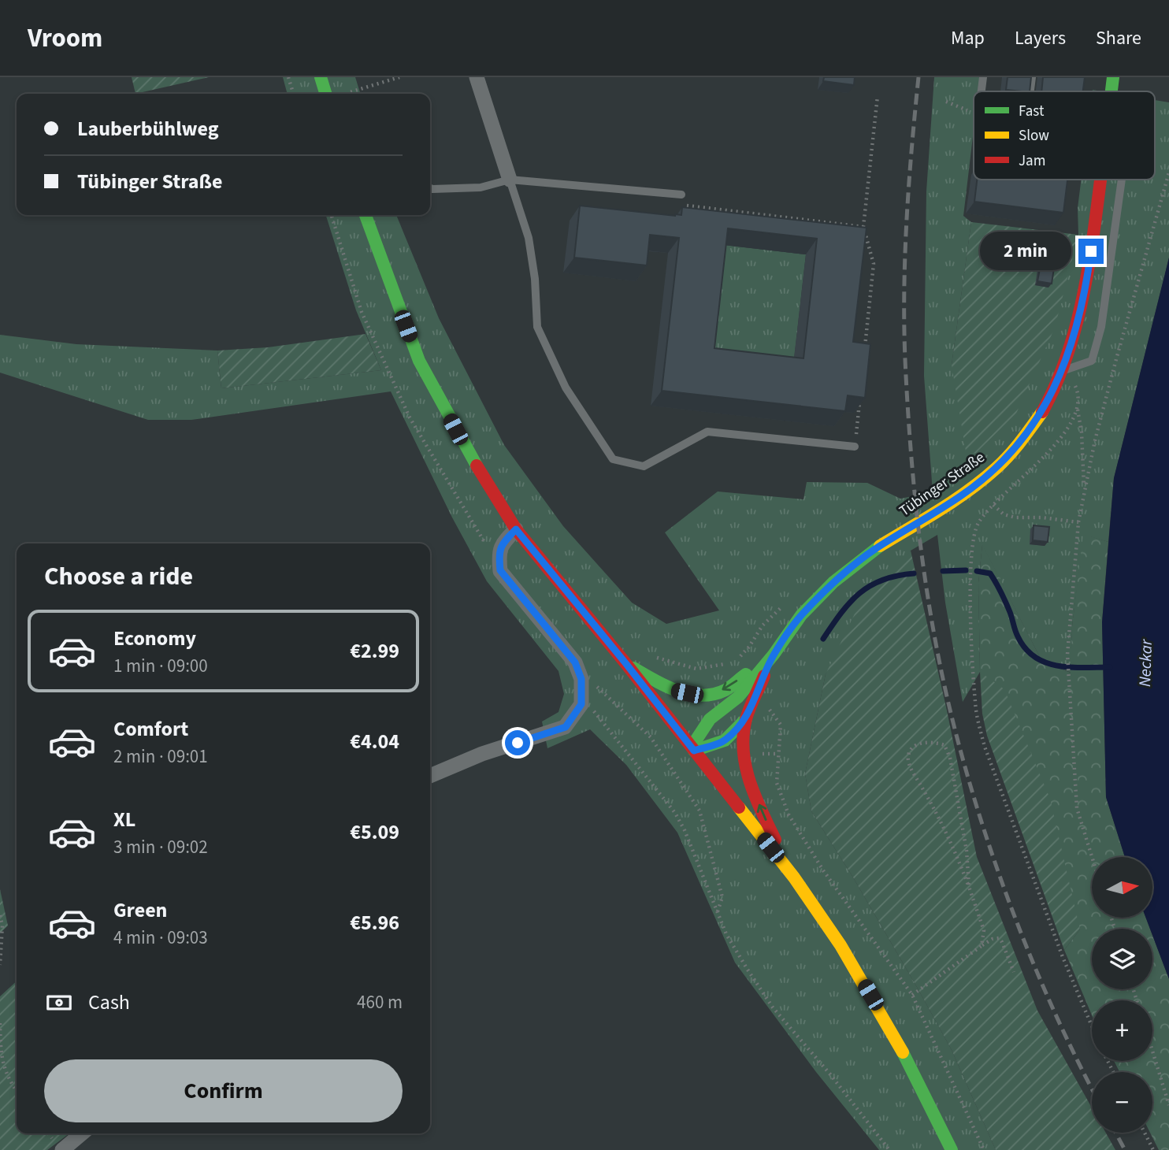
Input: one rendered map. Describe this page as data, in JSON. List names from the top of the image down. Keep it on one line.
{"streets":{"main road":["Tübinger Straße"]},"water":["Neckar"],"legend":["Fast","Slow","Jam"],"north":"right","page":{"header":"Vroom","nav":["Map","Layers","Share"],"banner":["Lauberbühlweg","Tübinger Straße"],"bubble":"2 min","heading":"Choose a ride","list":[{"name":"Economy","note":"1 min · 09:00","value":"€2.99"},{"name":"Comfort","note":"2 min · 09:01","value":"€4.04"},{"name":"XL","note":"3 min · 09:02","value":"€5.09"},{"name":"Green","note":"4 min · 09:03","value":"€5.96"}],"map_buttons":["+","−"],"pay":["Cash","460 m"],"buttons":"Confirm"}}
